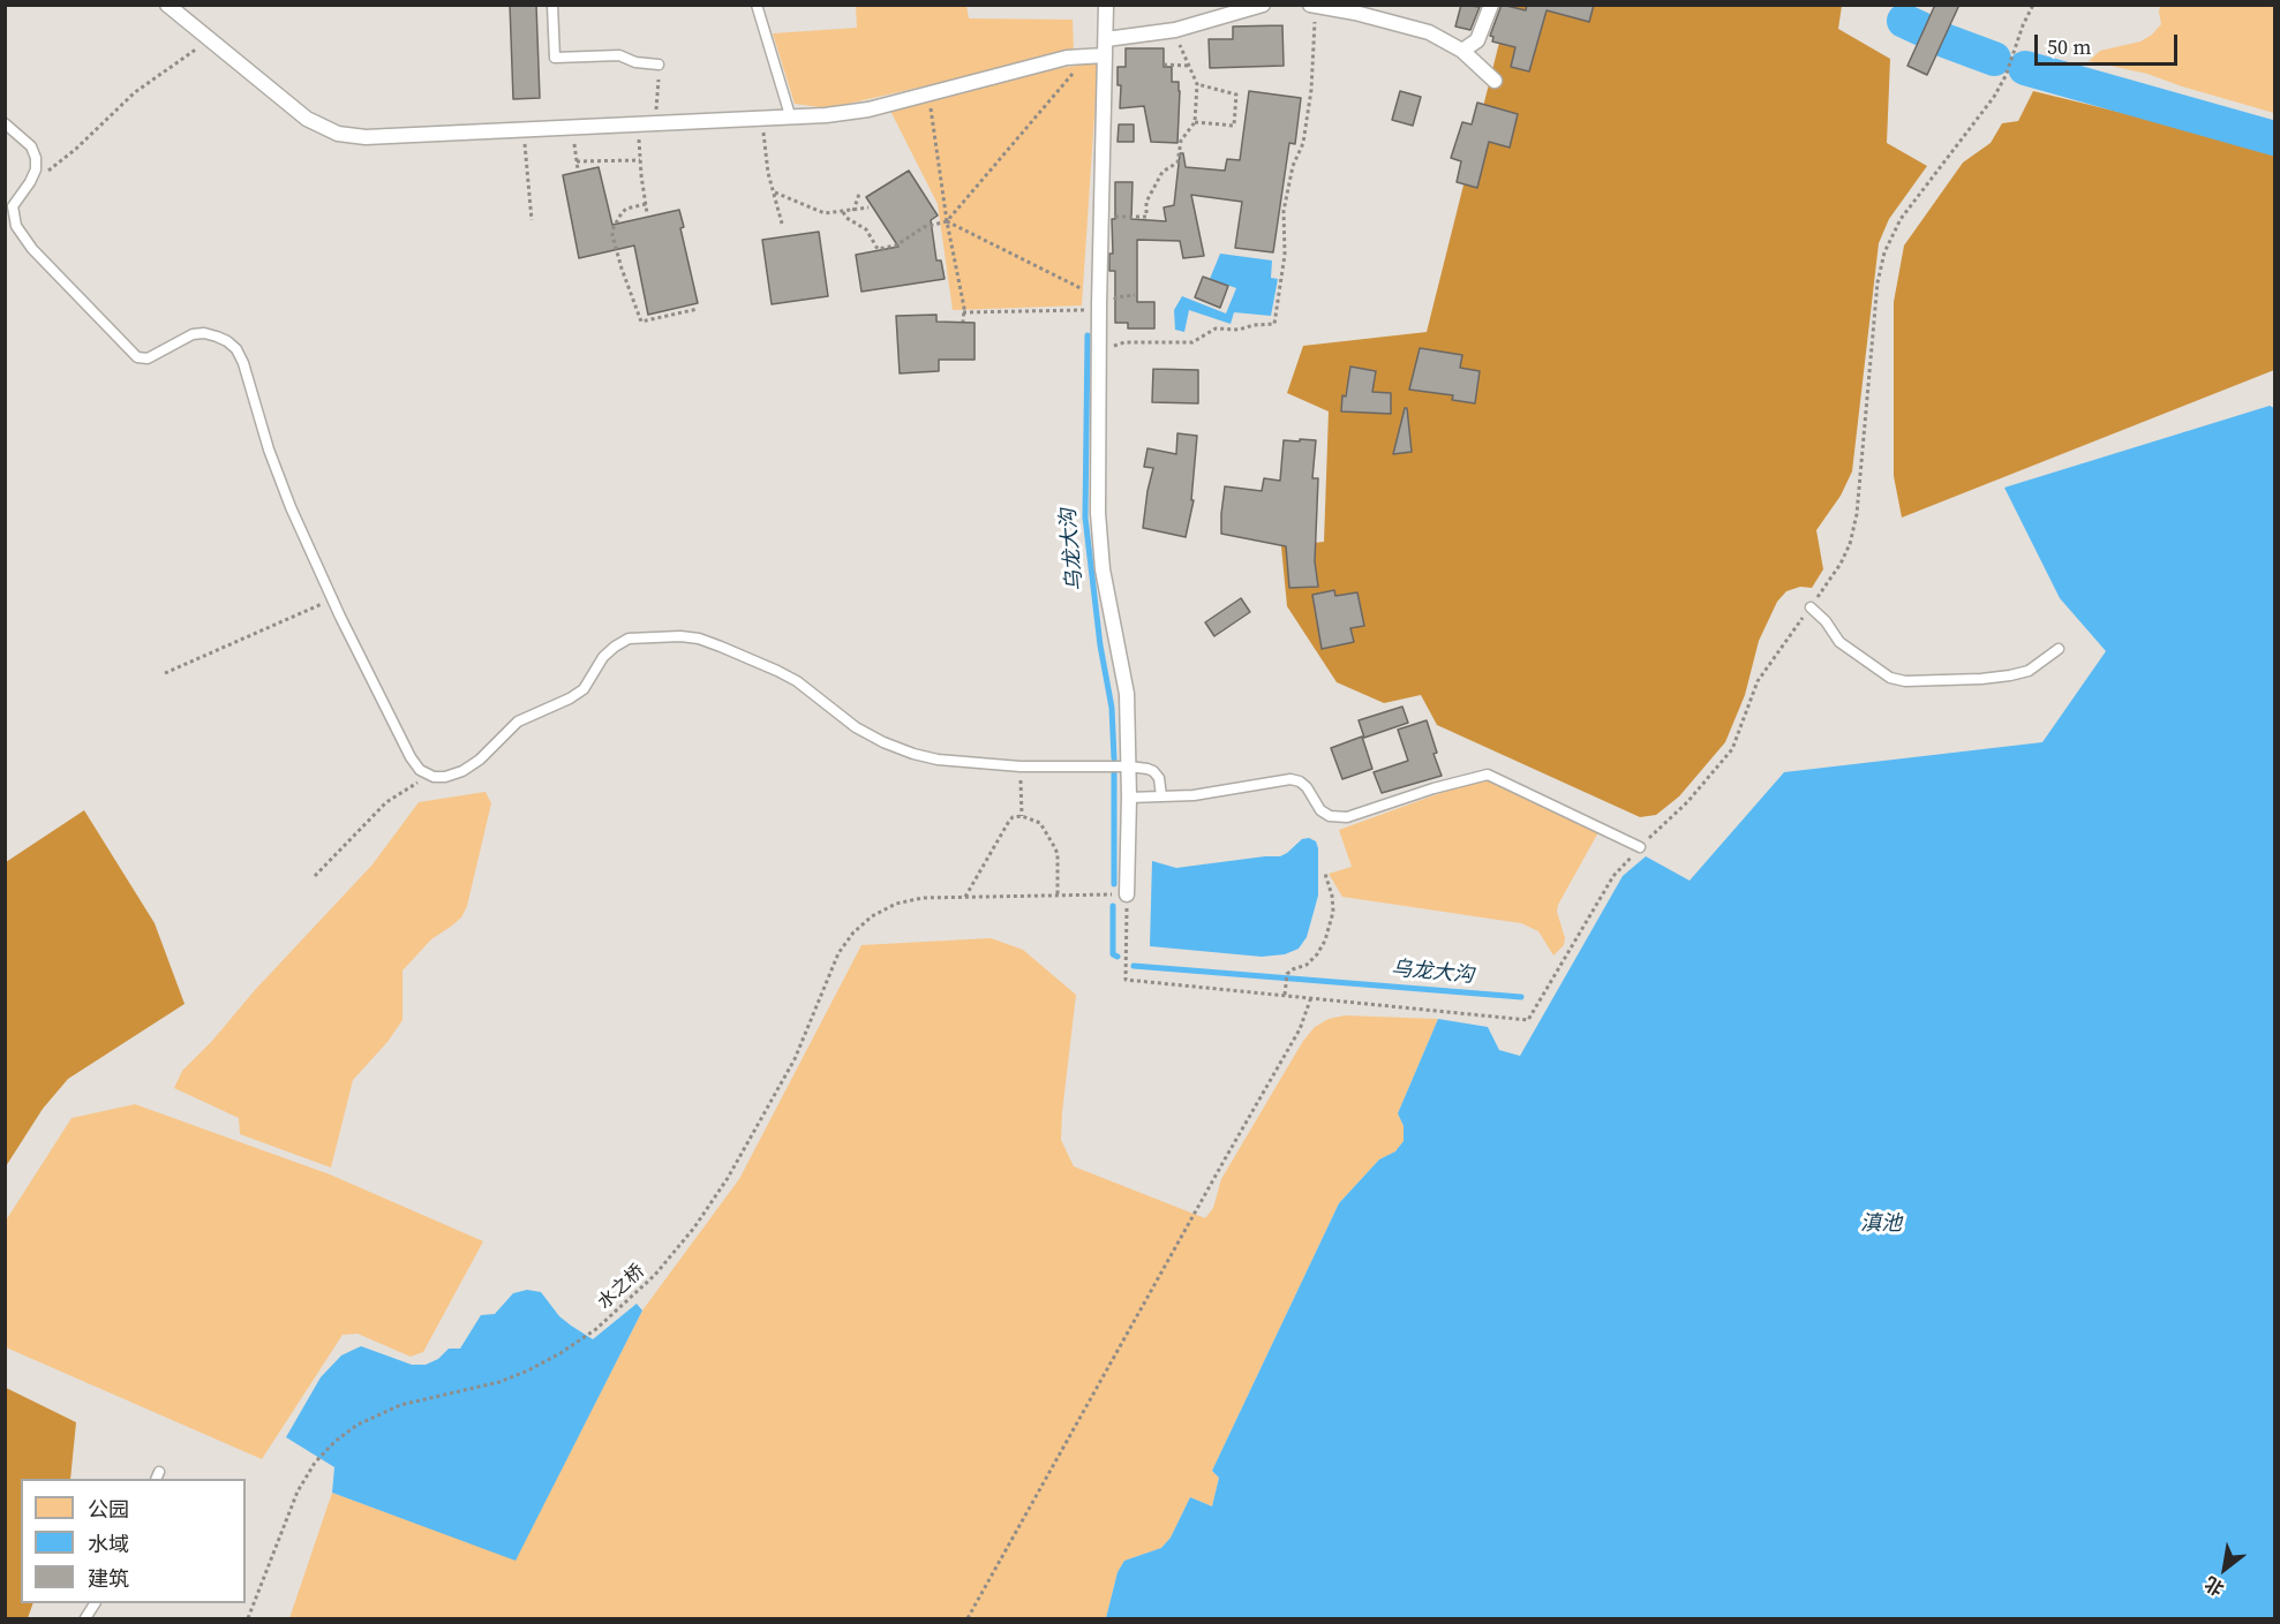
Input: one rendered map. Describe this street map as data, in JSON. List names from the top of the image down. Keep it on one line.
{"streets":{"path":["水之桥"]},"water":["乌龙大沟","滇池"],"legend":["公园","水域","建筑"],"scale_bar":"50 m","north":"bottom left"}
